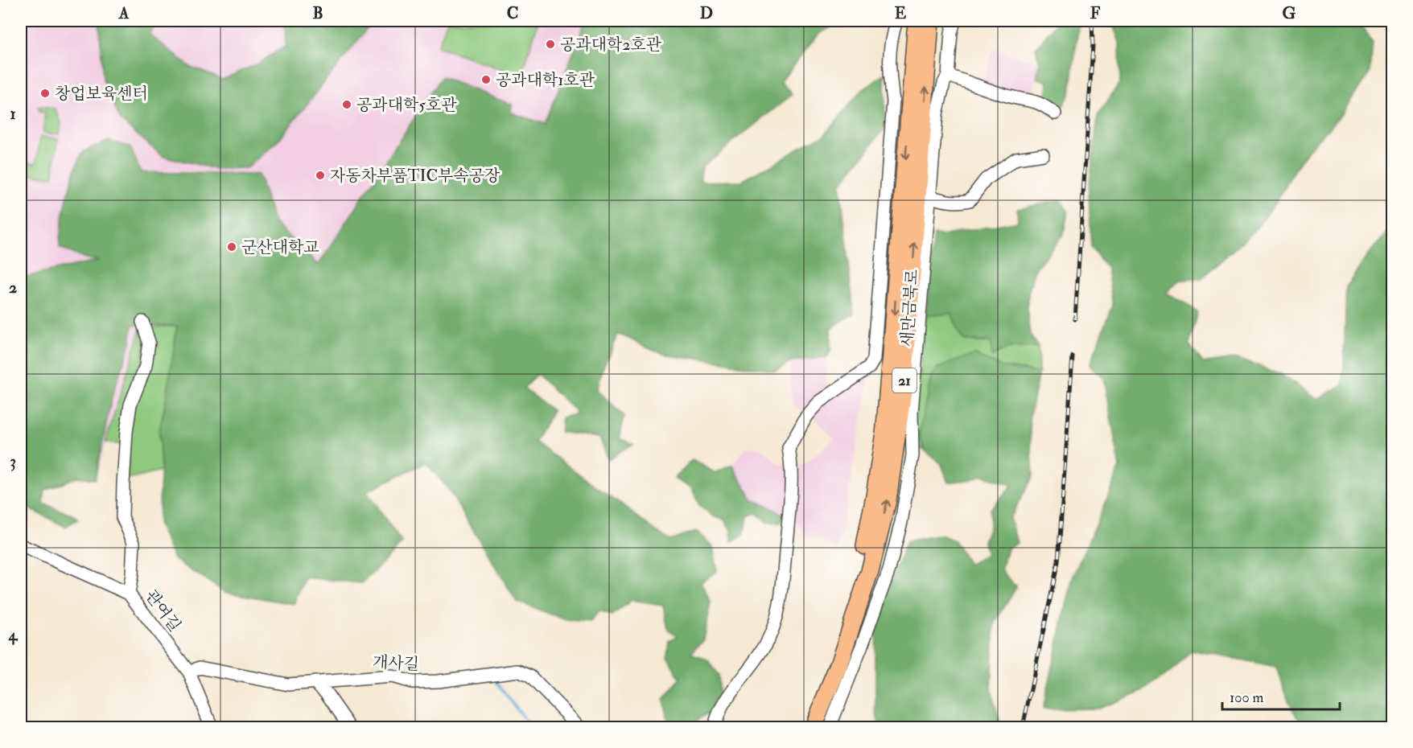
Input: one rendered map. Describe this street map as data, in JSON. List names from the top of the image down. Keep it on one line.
{"streets":{"highway":["새만금북로","21"],"street":["관여길","개사길"]},"crossings":[["관여길","개사길"]],"places":["공과대학2호관","공과대학1호관","창업보육센터","공과대학5호관","자동차부품TIC부속공장","군산대학교"],"scale_bar":"100 m","grid":{"columns":["A","B","C","D","E","F","G"],"rows":["1","2","3","4"]}}
